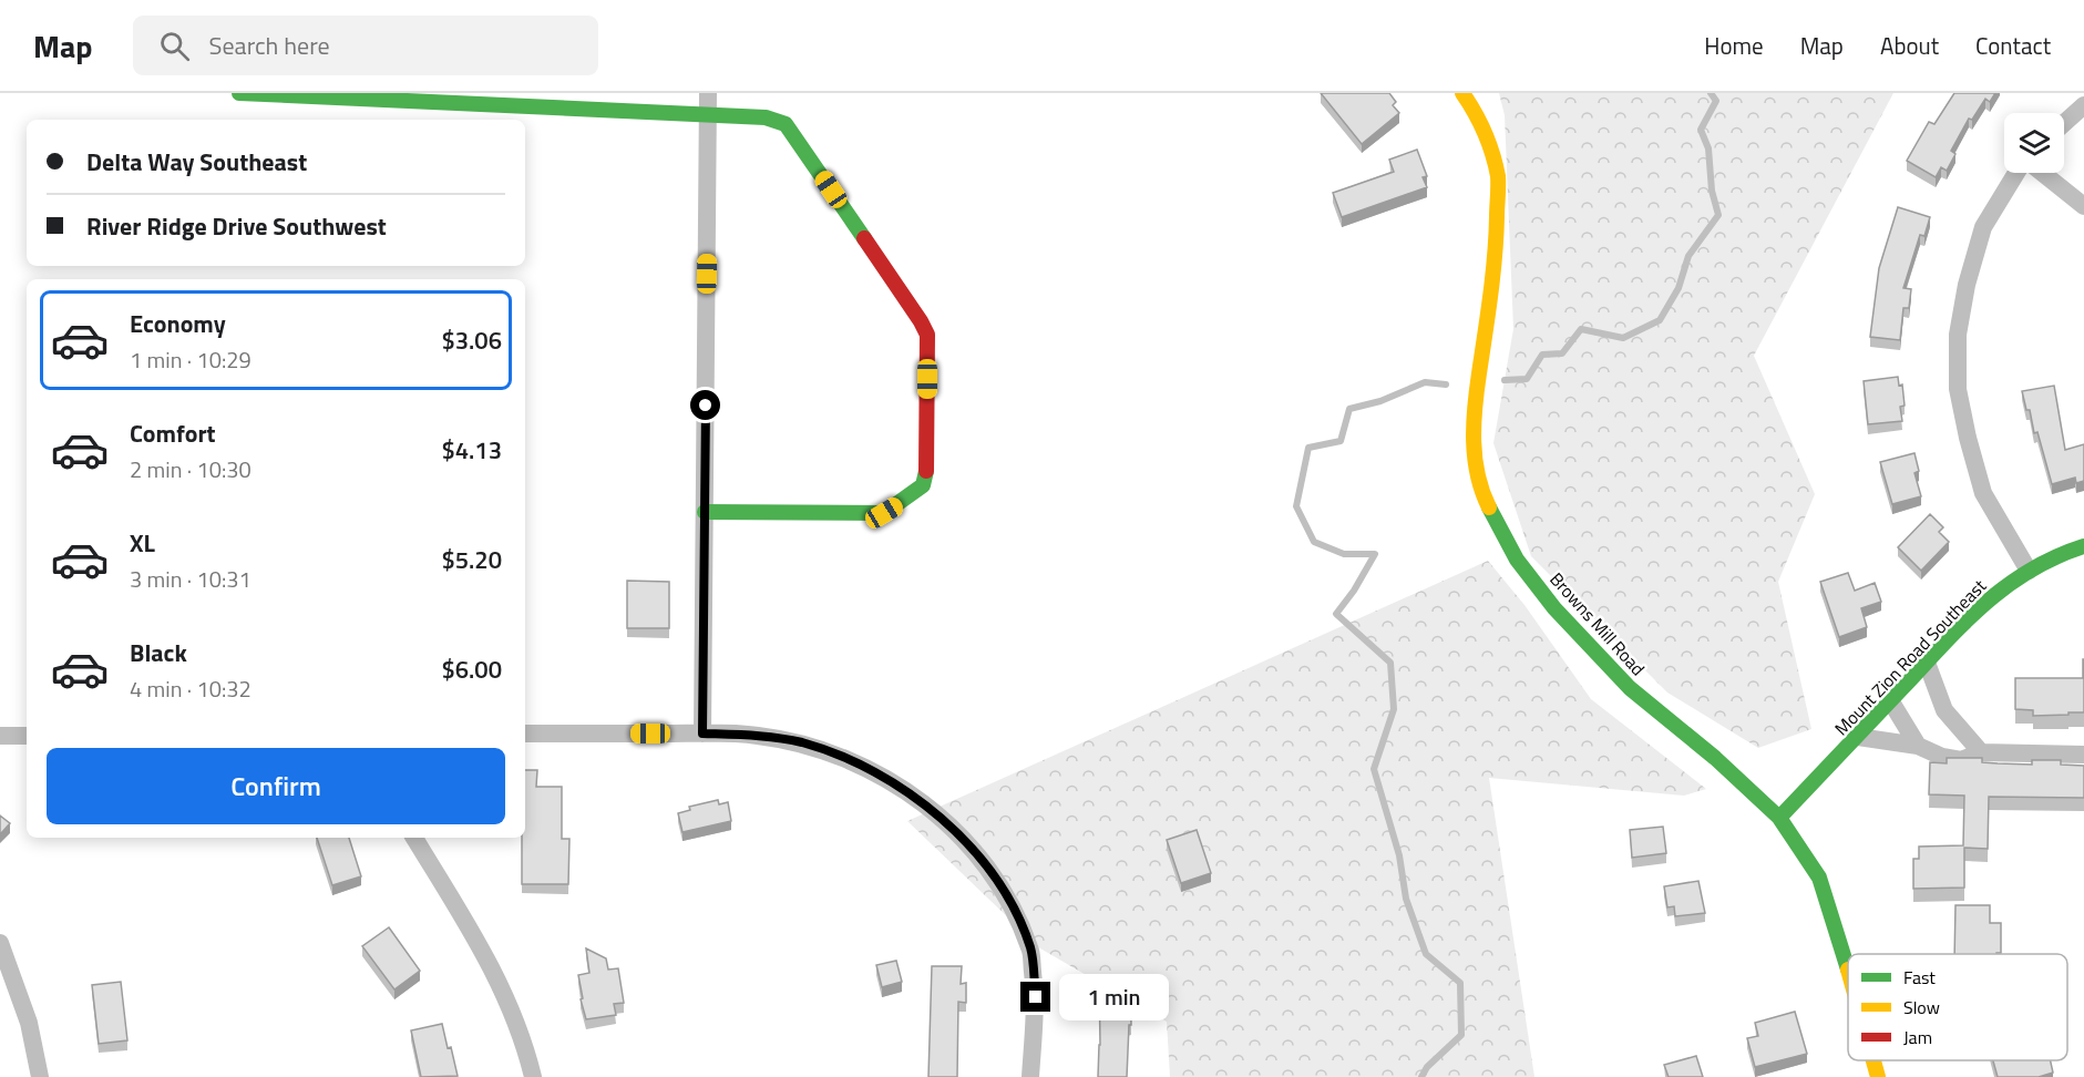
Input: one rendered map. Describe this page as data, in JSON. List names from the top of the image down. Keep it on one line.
{"streets":{"street":["Browns Mill Road","Mount Zion Road Southeast"]},"crossings":[["Browns Mill Road","Mount Zion Road Southeast"]],"legend":["Fast","Slow","Jam"],"page":{"header":"Map","search":"Search here","nav":["Home","Map","About","Contact"],"banner":["Delta Way Southeast","River Ridge Drive Southwest"],"list":[{"name":"Economy","note":"1 min · 10:29","value":"$3.06"},{"name":"Comfort","note":"2 min · 10:30","value":"$4.13"},{"name":"XL","note":"3 min · 10:31","value":"$5.20"},{"name":"Black","note":"4 min · 10:32","value":"$6.00"}],"buttons":"Confirm","bubble":"1 min"}}
